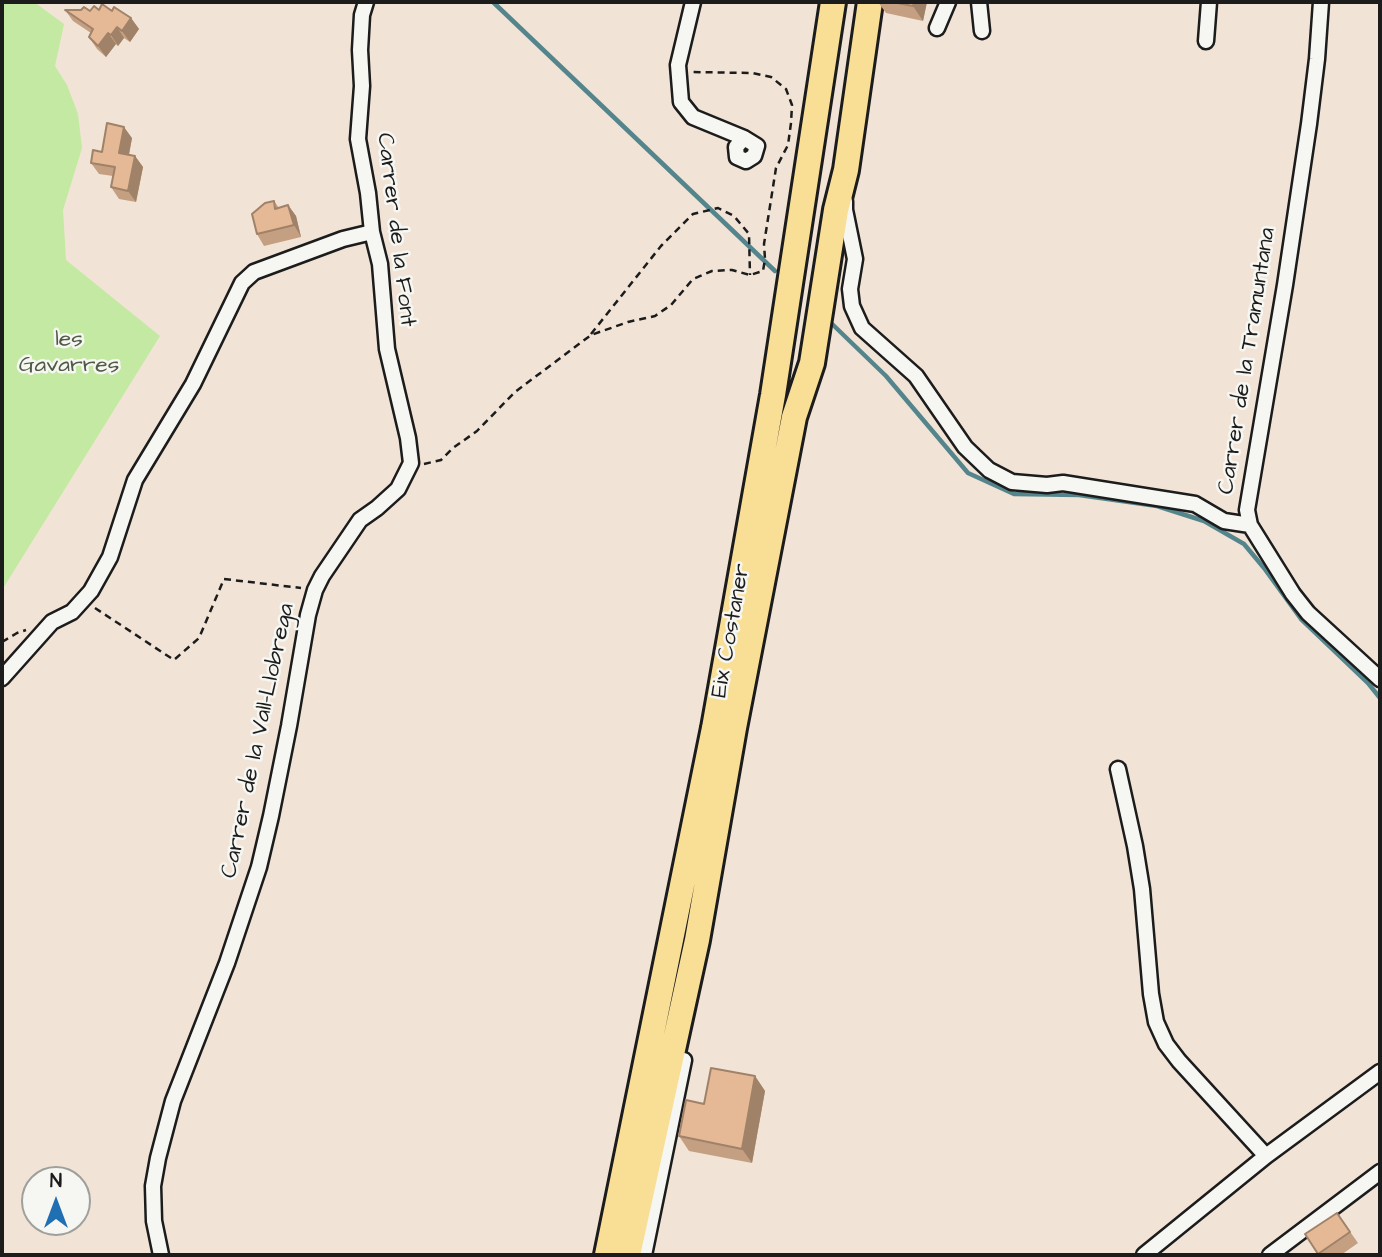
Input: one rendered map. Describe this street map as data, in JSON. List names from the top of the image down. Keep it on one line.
{"streets":{"highway":["Eix Costaner"],"street":["Carrer de la Font","Carrer de la Tramuntana","Carrer de la Vall-Llobrega"]},"crossings":[["Carrer de la Font","Carrer de la Vall-Llobrega"]],"parks":["les Gavarres"],"north":"top"}
